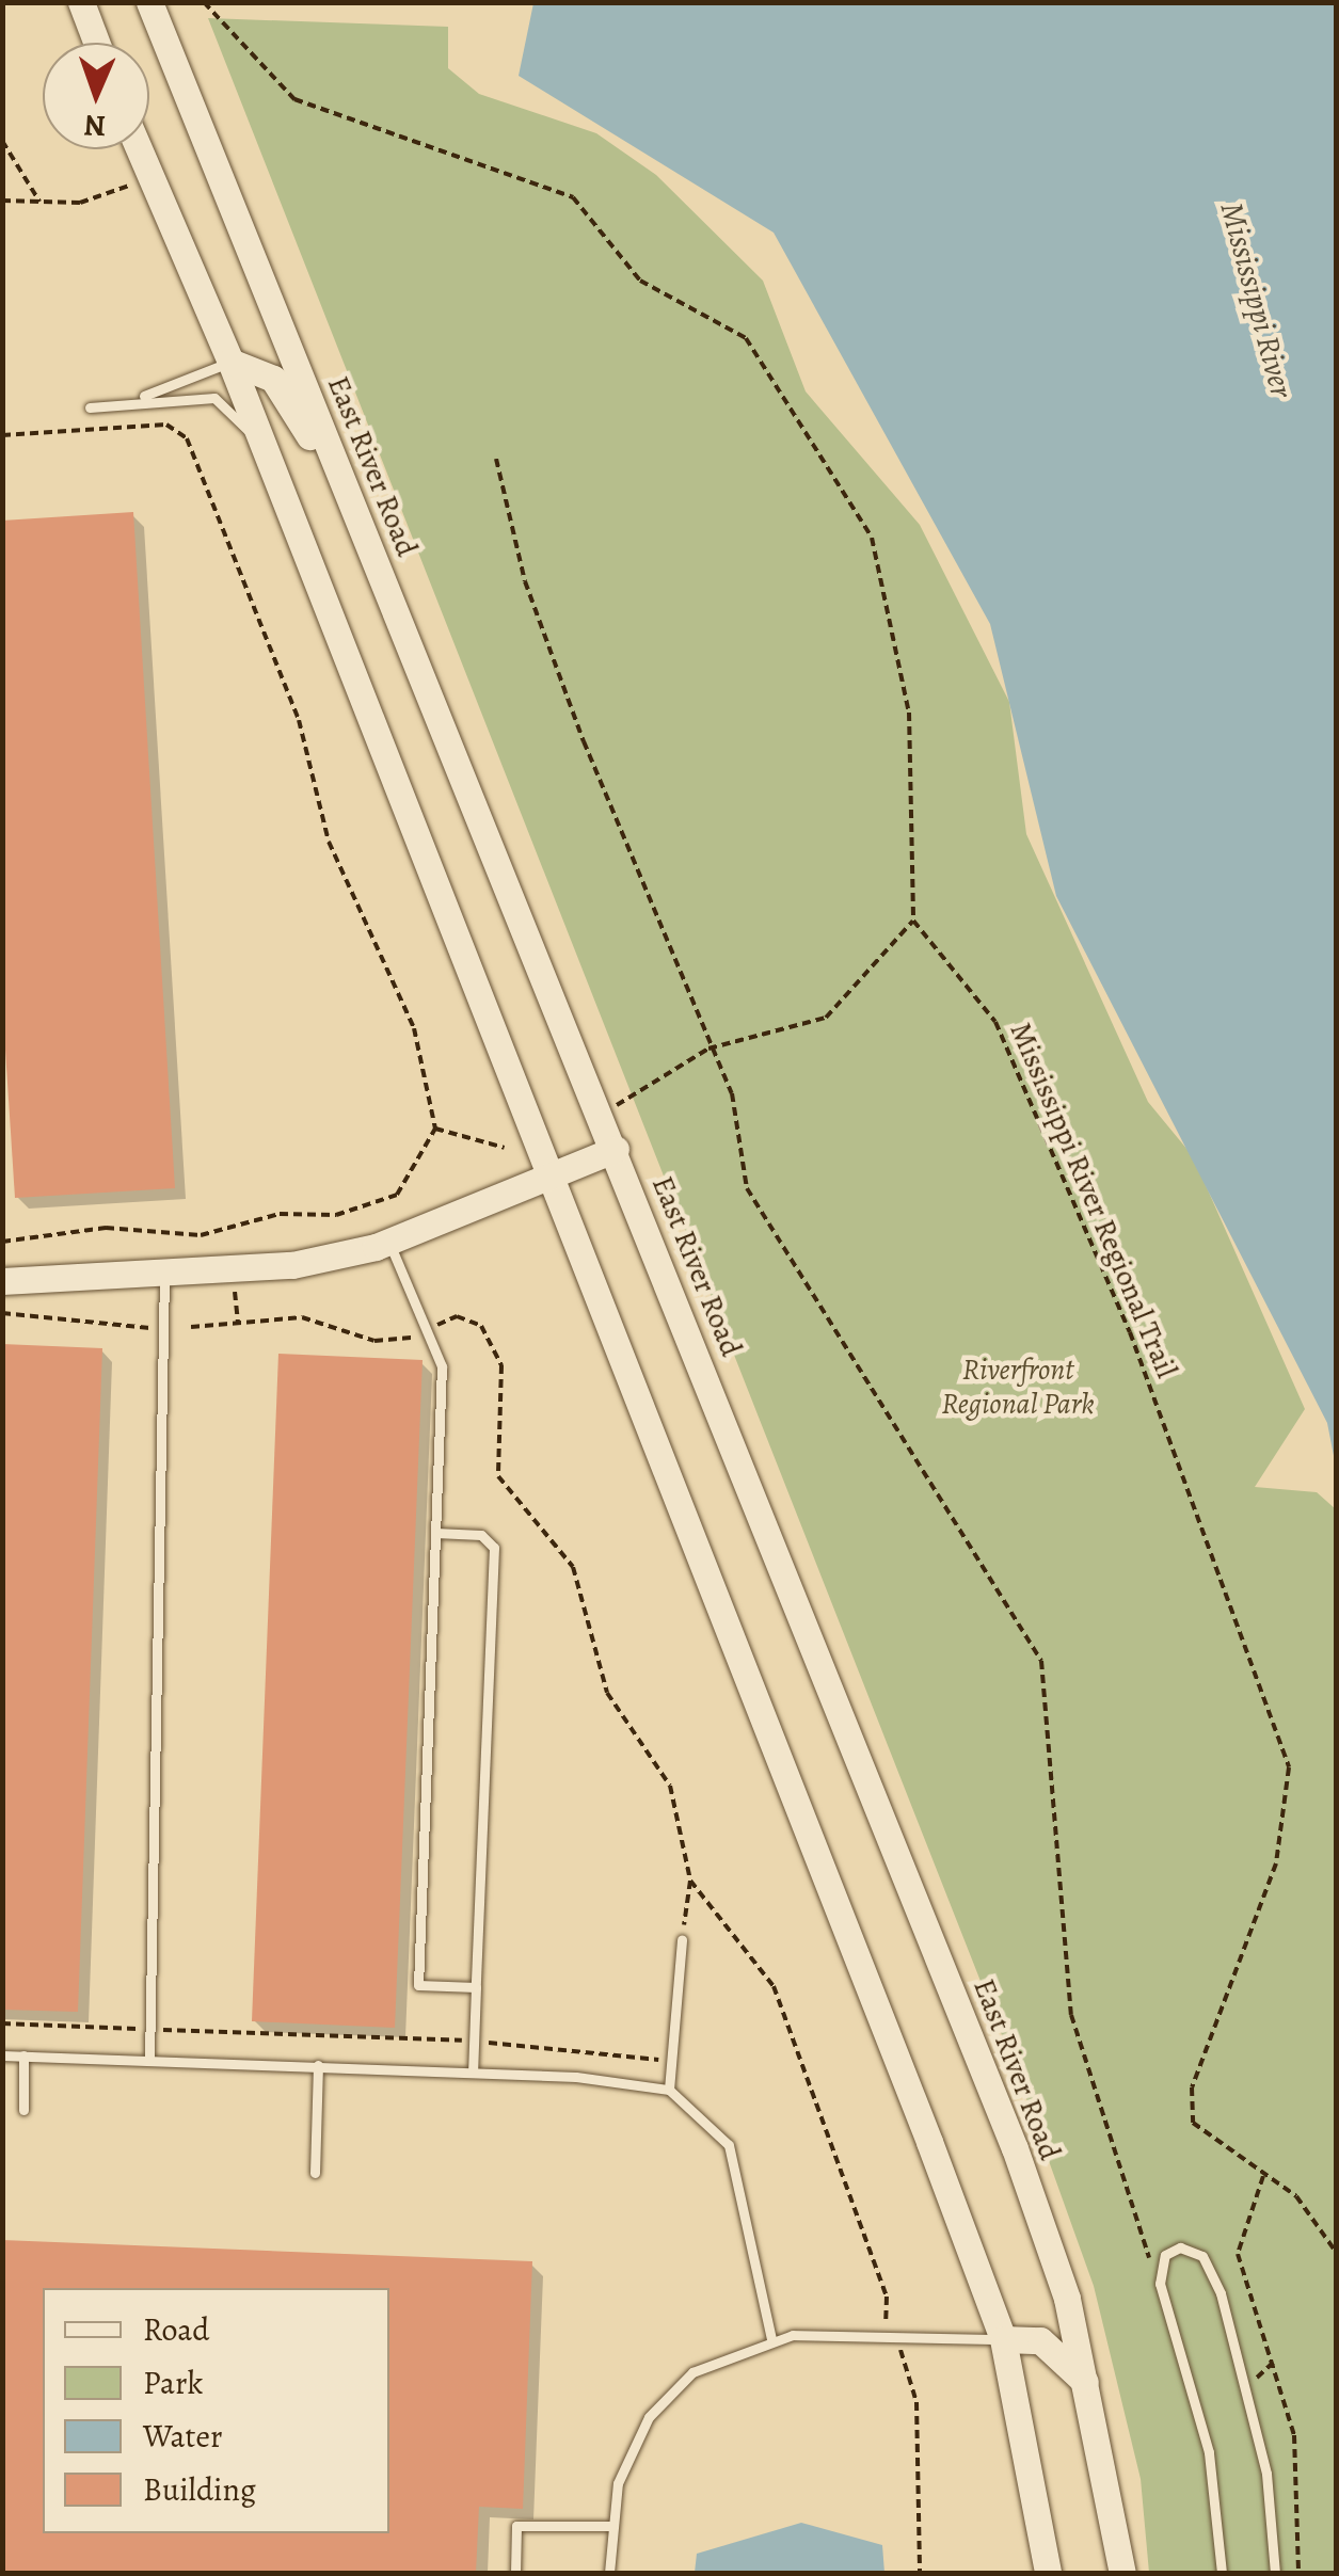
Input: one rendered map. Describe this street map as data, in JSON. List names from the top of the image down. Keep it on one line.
{"streets":{"street":["East River Road"],"path":["Mississippi River Regional Trail"]},"water":["Mississippi River"],"parks":["Riverfront Regional Park"],"legend":["Road","Park","Water","Building"],"north":"bottom"}
